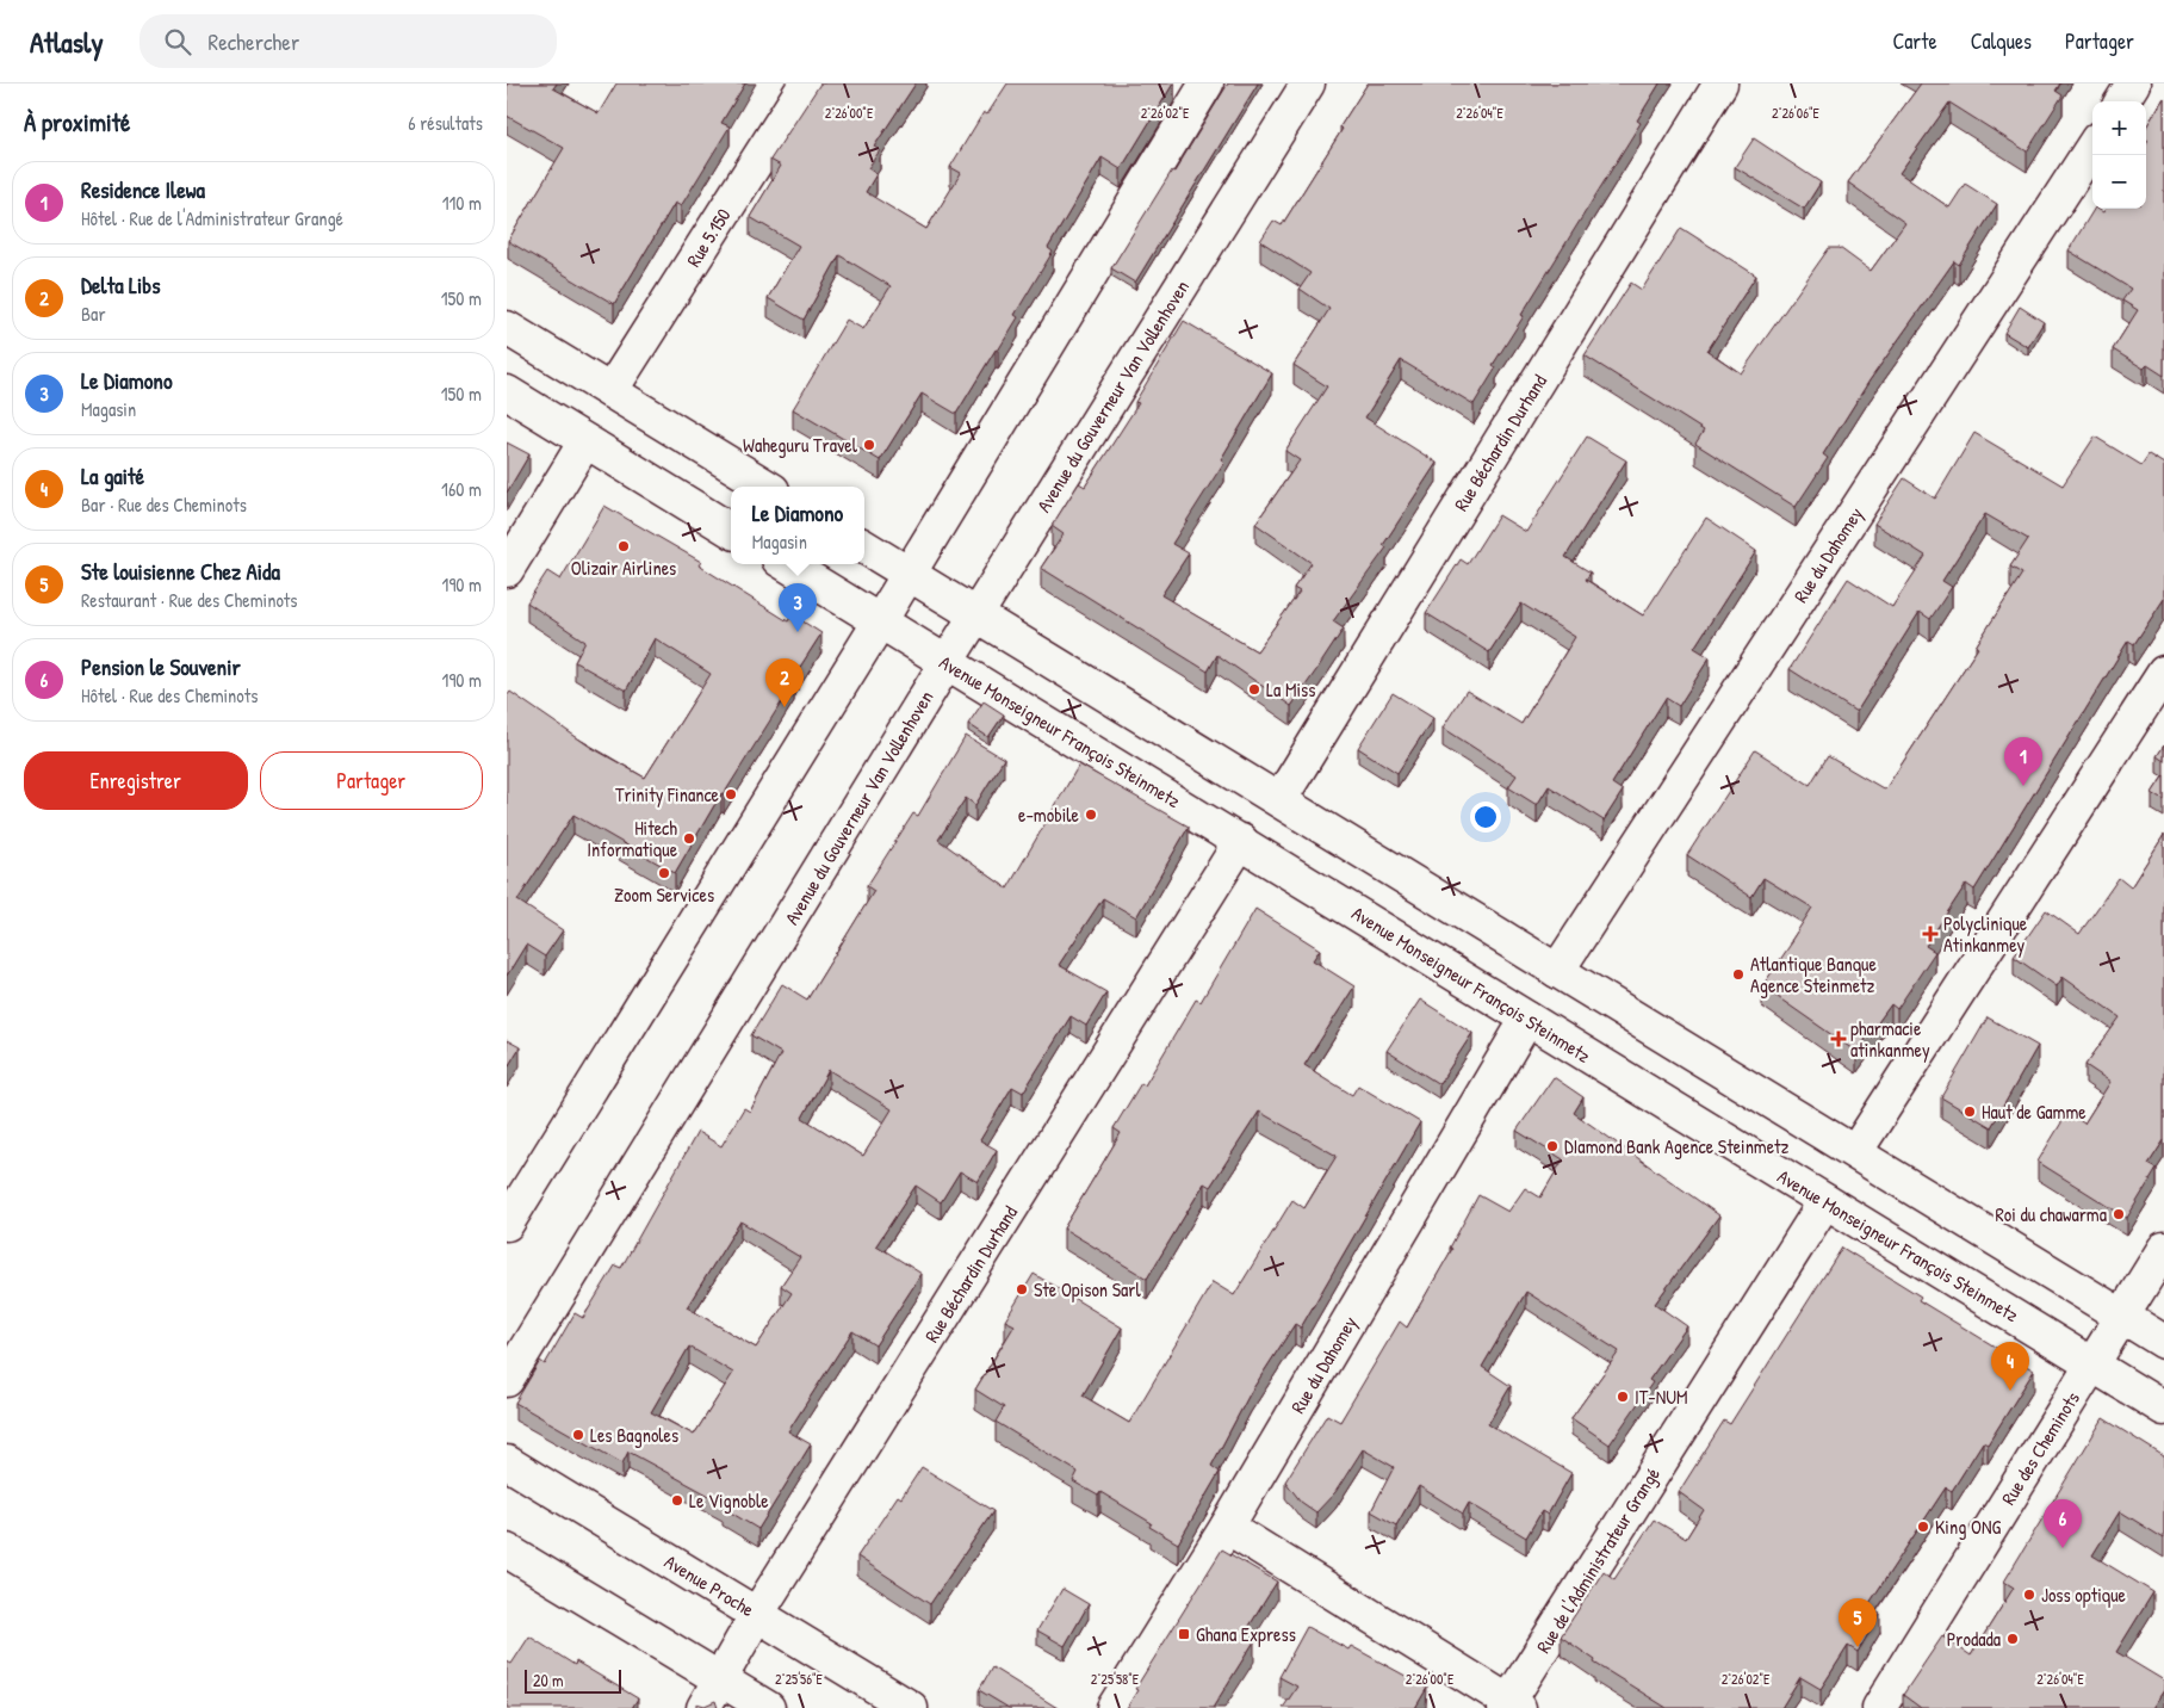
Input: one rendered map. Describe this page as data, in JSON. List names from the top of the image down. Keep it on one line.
{"streets":{"street":["Rue 5.150","Avenue du Gouverneur Van Vollenhoven","Rue Béchardin Durhand","Rue du Dahomey","Avenue Monseigneur François Steinmetz","Rue des Cheminots","Rue de l'Administrateur Grangé","Avenue Proche"]},"crossings":[["Avenue du Gouverneur Van Vollenhoven","Avenue Monseigneur François Steinmetz"],["Rue Béchardin Durhand","Avenue Monseigneur François Steinmetz"],["Rue Béchardin Durhand","Avenue Proche"],["Rue du Dahomey","Avenue Monseigneur François Steinmetz"],["Avenue Monseigneur François Steinmetz","Rue des Cheminots"],["Avenue Monseigneur François Steinmetz","Rue de l'Administrateur Grangé"]],"places":{"other":["Waheguru Travel","Olizair Airlines","La Miss","Trinity Finance","e-mobile","Hitech Informatique","Zoom Services","Atlantique Banque Agence Steinmetz","Haut de Gamme","DIamond Bank Agence Steinmetz","Roi du chawarma","Ste Opison Sarl","IT-NUM","Les Bagnoles","Le Vignoble","King ONG","Joss optique","Prodada"],"health":["Polyclinique Atinkanmey","pharmacie atinkanmey"],"transit":["Ghana Express"]},"scale_bar":"20 m","page":{"header":"Atlasly","search":"Rechercher","nav":["Carte","Calques","Partager"],"heading":["À proximité","6 résultats"],"map_buttons":["+","−"],"list":[{"mark":"1","name":"Residence Ilewa","note":"Hôtel · Rue de l'Administrateur Grangé","value":"110 m"},{"mark":"2","name":"Delta Libs","note":"Bar","value":"150 m"},{"mark":"3","name":"Le Diamono","note":"Magasin","value":"150 m"},{"mark":"4","name":"La gaité","note":"Bar · Rue des Cheminots","value":"160 m"},{"mark":"5","name":"Ste louisienne Chez Aida","note":"Restaurant · Rue des Cheminots","value":"190 m"},{"mark":"6","name":"Pension le Souvenir","note":"Hôtel · Rue des Cheminots","value":"190 m"}],"popup":["Le Diamono","Magasin"],"pins":["3","2","1","4","6","5"],"buttons":["Enregistrer","Partager"],"scale":"20 m"},"coordinates":["2°26'04\"E","2°26'00\"E","2°26'02\"E","2°26'06\"E","2°25'56\"E","2°25'58\"E"]}
